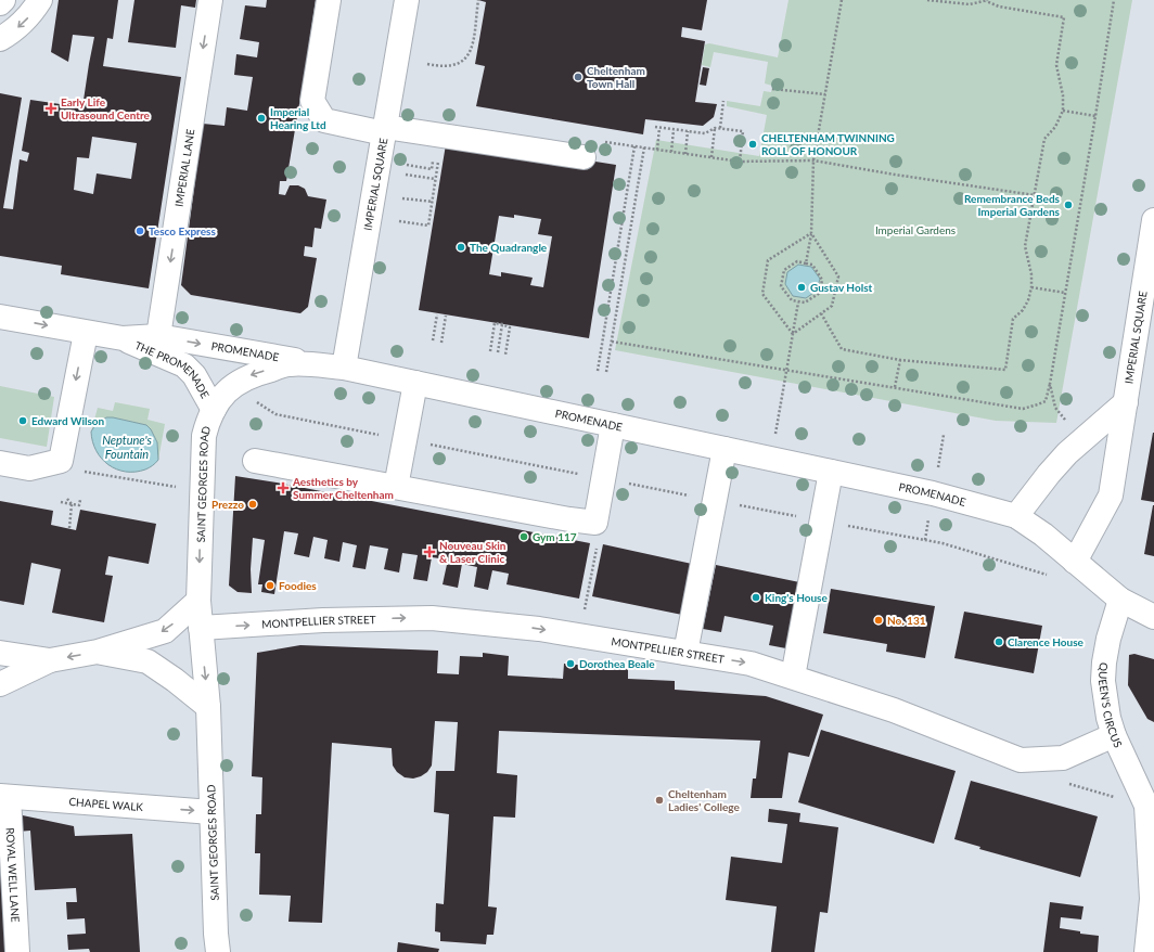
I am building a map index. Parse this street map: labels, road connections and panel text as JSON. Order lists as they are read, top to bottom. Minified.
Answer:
{"streets":{"street":["IMPERIAL LANE","IMPERIAL SQUARE","PROMENADE","THE PROMENADE","SAINT GEORGES ROAD","MONTPELLIER STREET","QUEEN'S CIRCUS","CHAPEL WALK","ROYAL WELL LANE"]},"crossings":[["IMPERIAL LANE","PROMENADE"],["IMPERIAL SQUARE","PROMENADE"],["IMPERIAL SQUARE","SAINT GEORGES ROAD"],["PROMENADE","THE PROMENADE"],["PROMENADE","SAINT GEORGES ROAD"],["THE PROMENADE","SAINT GEORGES ROAD"],["SAINT GEORGES ROAD","MONTPELLIER STREET"],["SAINT GEORGES ROAD","CHAPEL WALK"],["MONTPELLIER STREET","QUEEN'S CIRCUS"],["CHAPEL WALK","ROYAL WELL LANE"]],"one_way":["IMPERIAL LANE","MONTPELLIER STREET"],"water":["Neptune's Fountain"],"parks":["Imperial Gardens"],"places":{"other":["Cheltenham Town Hall","Imperial Hearing Ltd","CHELTENHAM TWINNING ROLL OF HONOUR","Remembrance Beds Imperial Gardens","Tesco Express","The Quadrangle","Gustav Holst","Edward Wilson","Prezzo","Gym 117","Foodies","King's House","No. 131","Clarence House","Dorothea Beale","Cheltenham Ladies' College"],"health":["Early Life Ultrasound Centre","Aesthetics by Summer Cheltenham","Nouveau Skin & Laser Clinic"]}}
